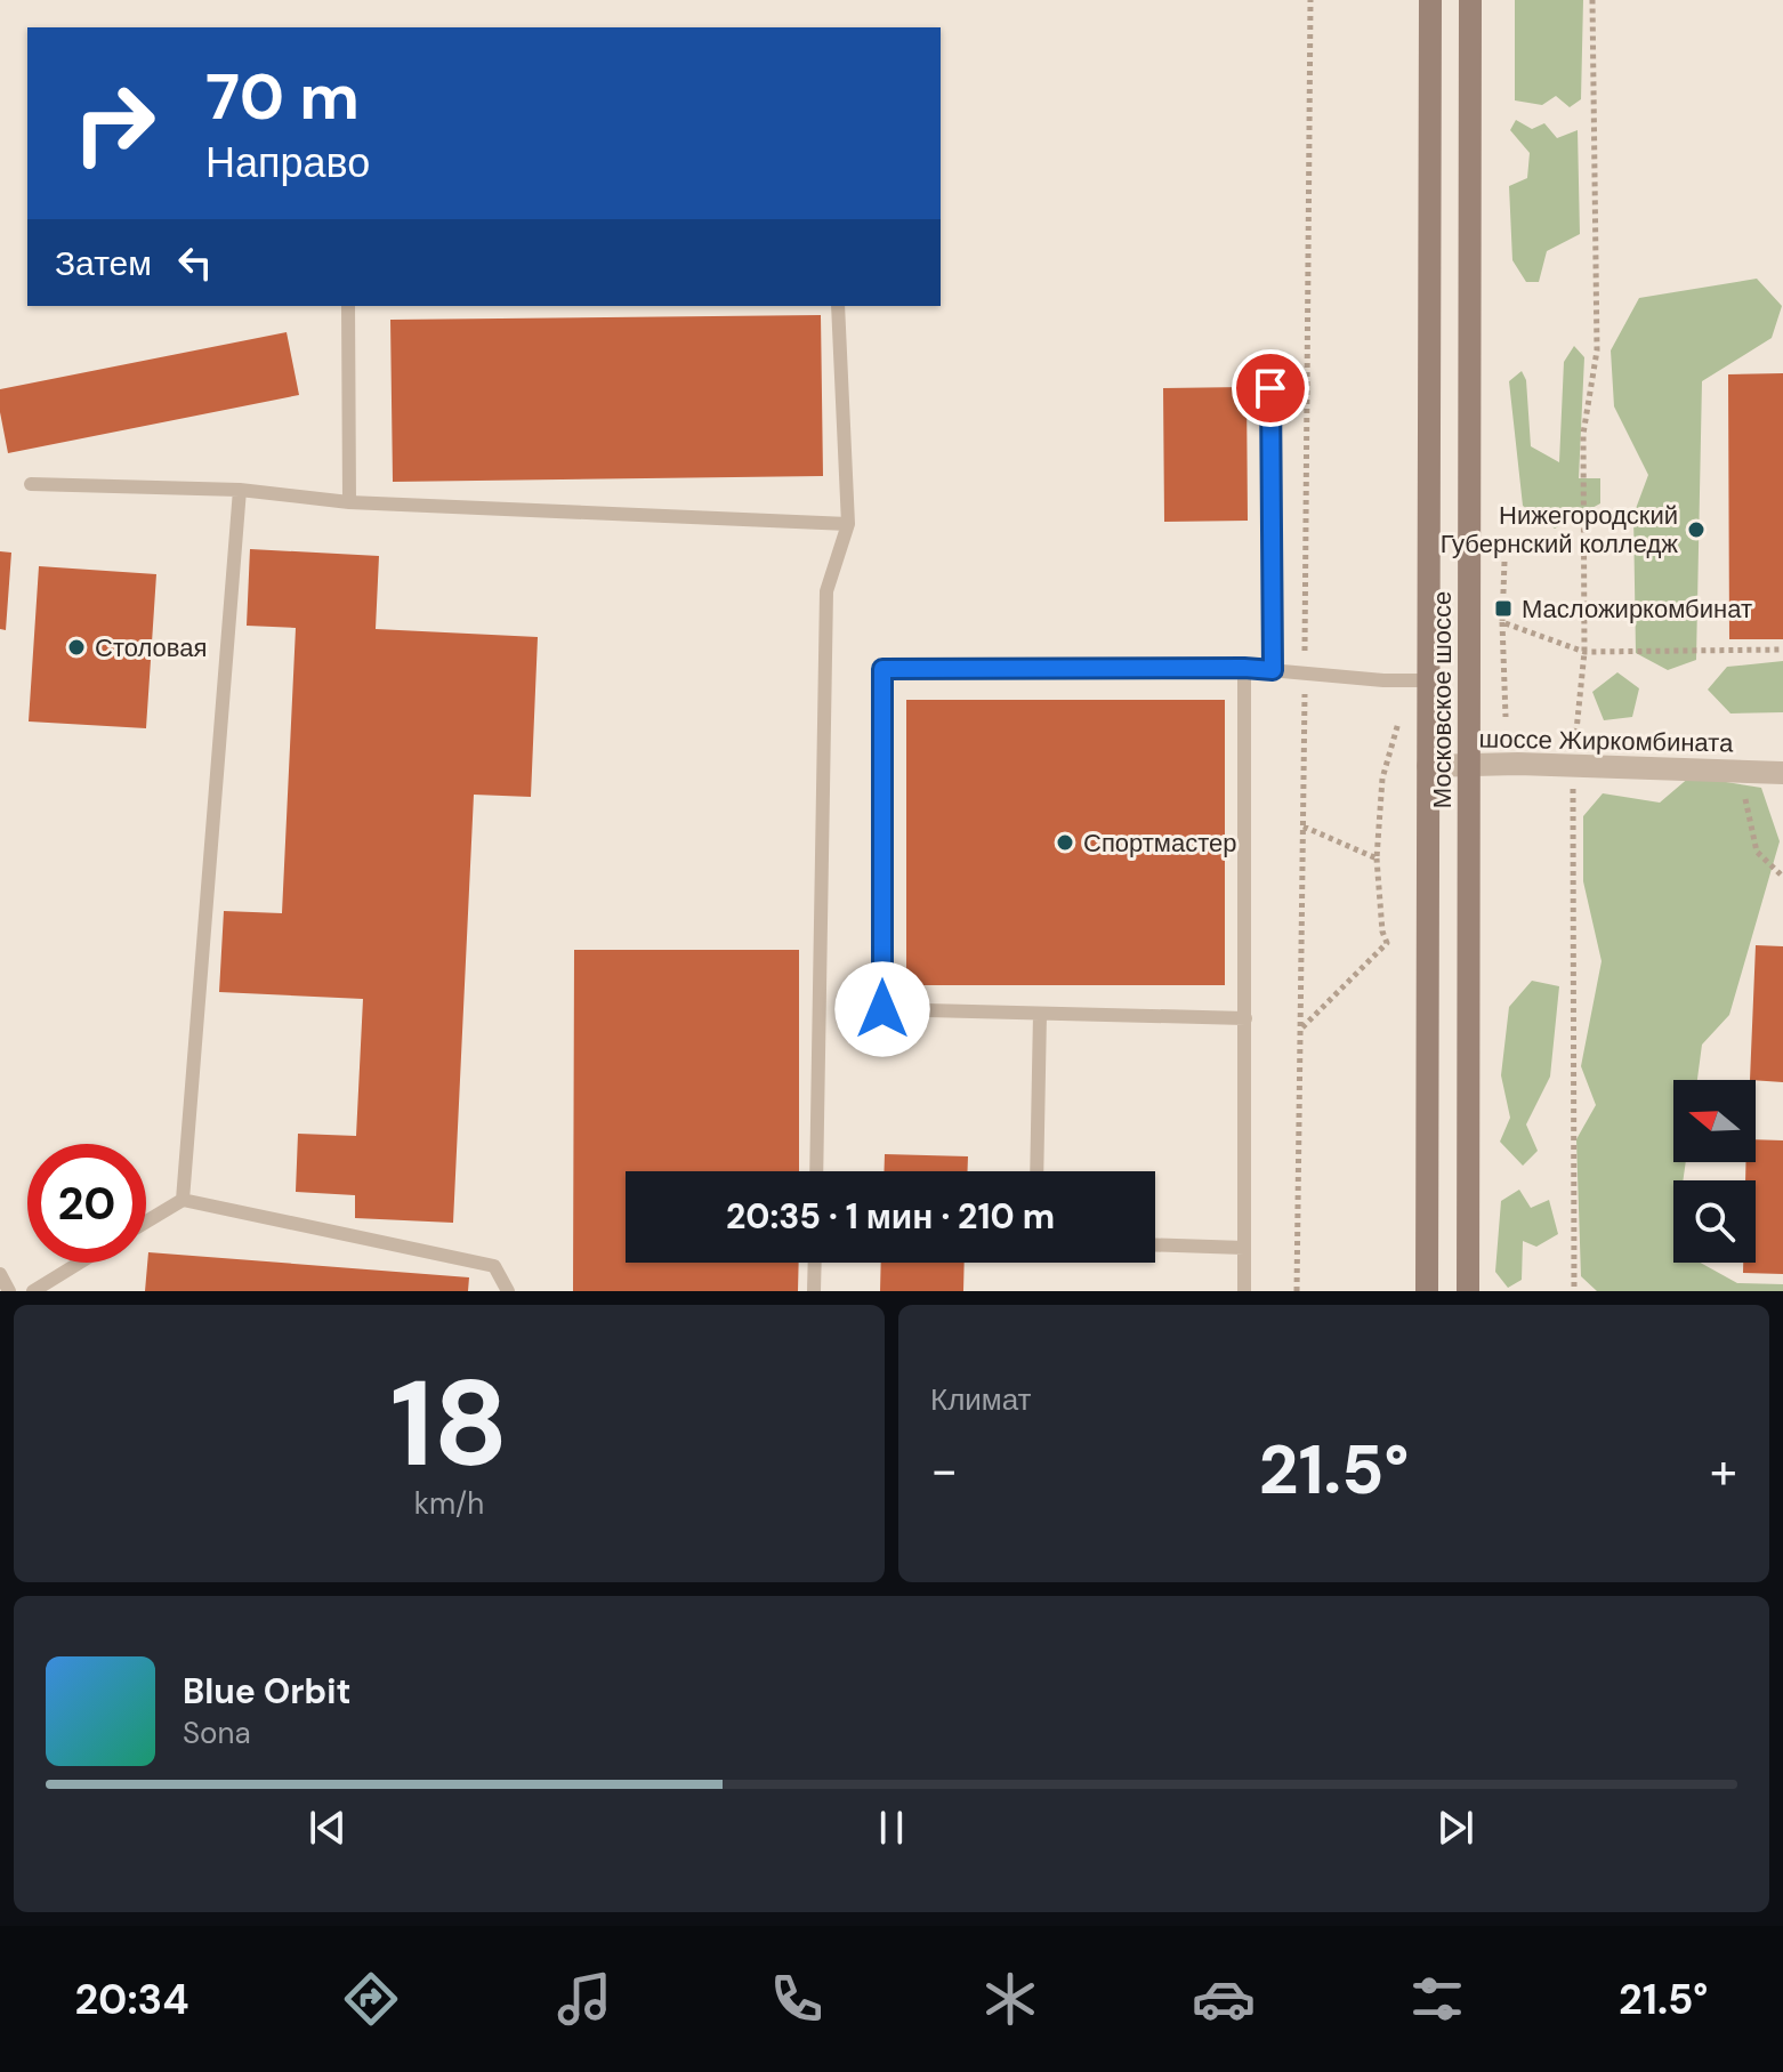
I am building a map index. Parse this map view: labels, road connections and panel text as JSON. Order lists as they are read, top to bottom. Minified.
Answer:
{"streets":{"main road":["Московское шоссе"],"street":["шоссе Жиркомбината"]},"crossings":[["Московское шоссе","шоссе Жиркомбината"]],"places":{"other":["Нижегородский Губернский колледж","Столовая","Спортмастер"],"transit":["Масложиркомбинат"]},"north":"left","page":{"turn":["70 m","Направо"],"then":"Затем","limit":"20","trip":"20:35 · 1 мин · 210 m","tile":[["18","km/h"],"Климат"],"heat":["−","21.5°","+"],"song":["Blue Orbit","Sona"],"tabs":["20:34","21.5°"]}}
